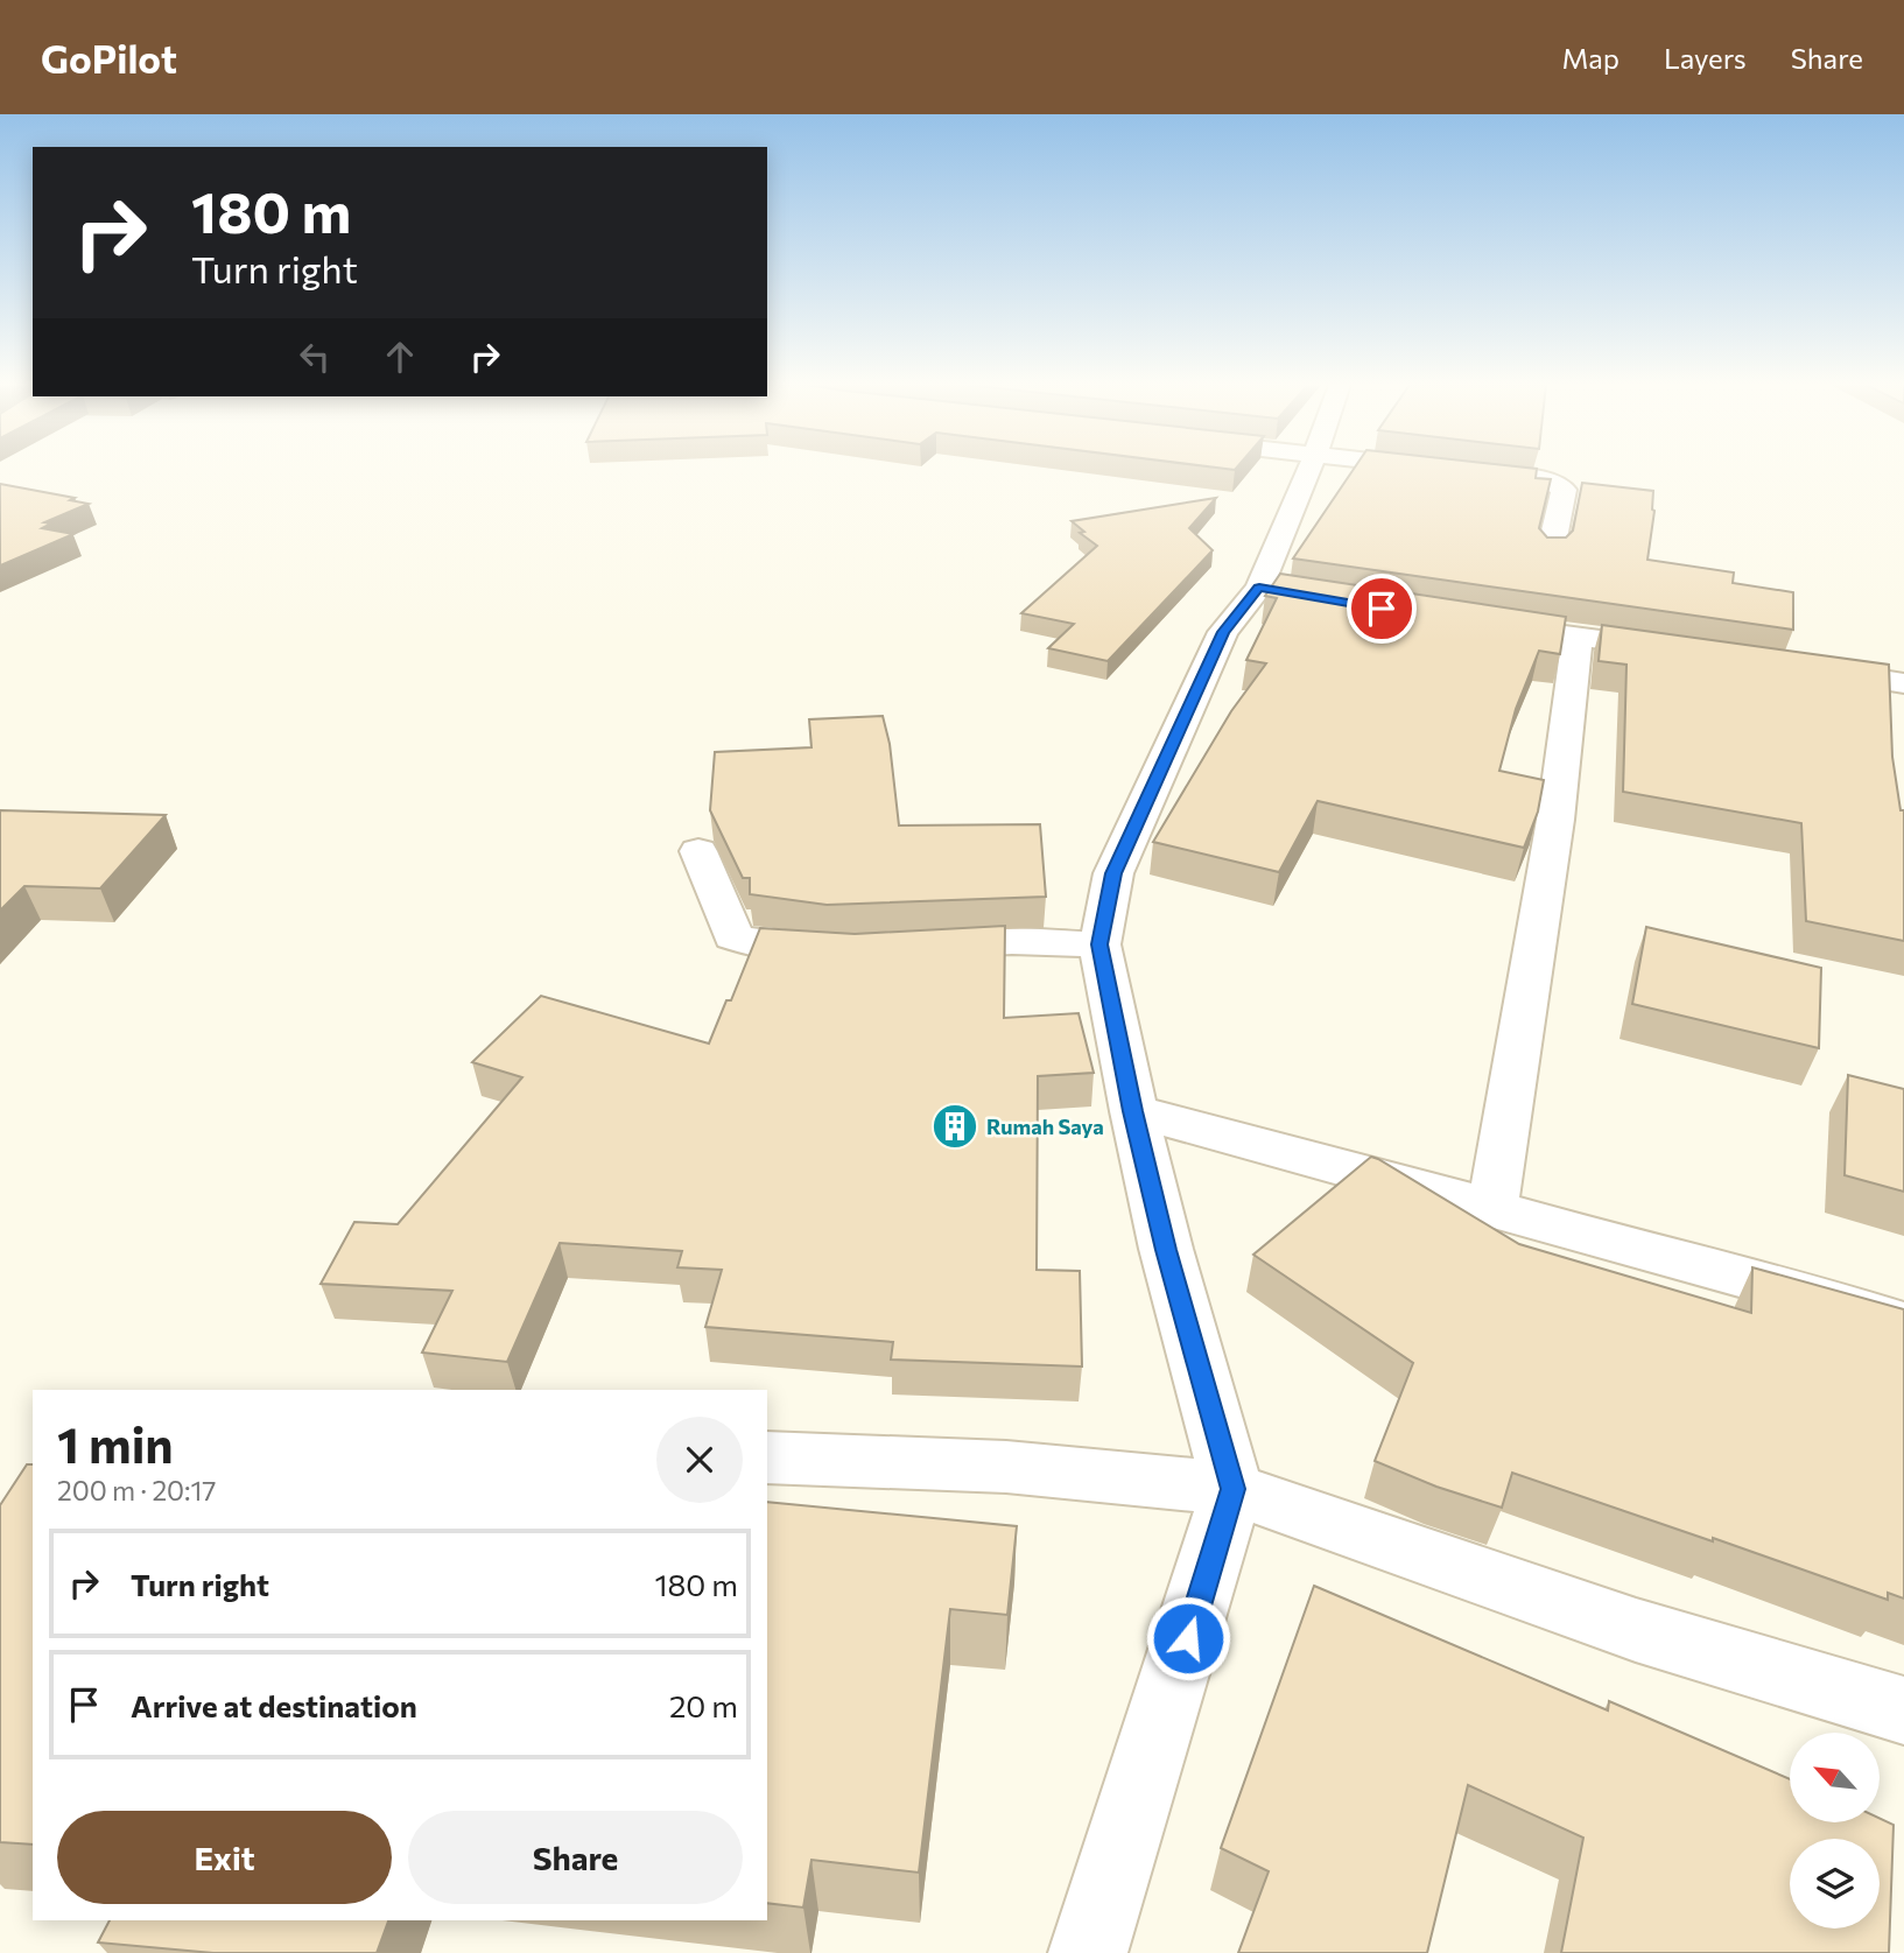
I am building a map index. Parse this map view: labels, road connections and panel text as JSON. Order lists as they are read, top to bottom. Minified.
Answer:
{"places":{"building":["Rumah Saya"]},"north":"top left","page":{"header":"GoPilot","nav":["Map","Layers","Share"],"turn":["180 m","Turn right"],"heading":["1 min","200 m · 20:17"],"list":[{"name":"Turn right","value":"180 m"},{"name":"Arrive at destination","value":"20 m"}],"buttons":["Exit","Share"]}}
